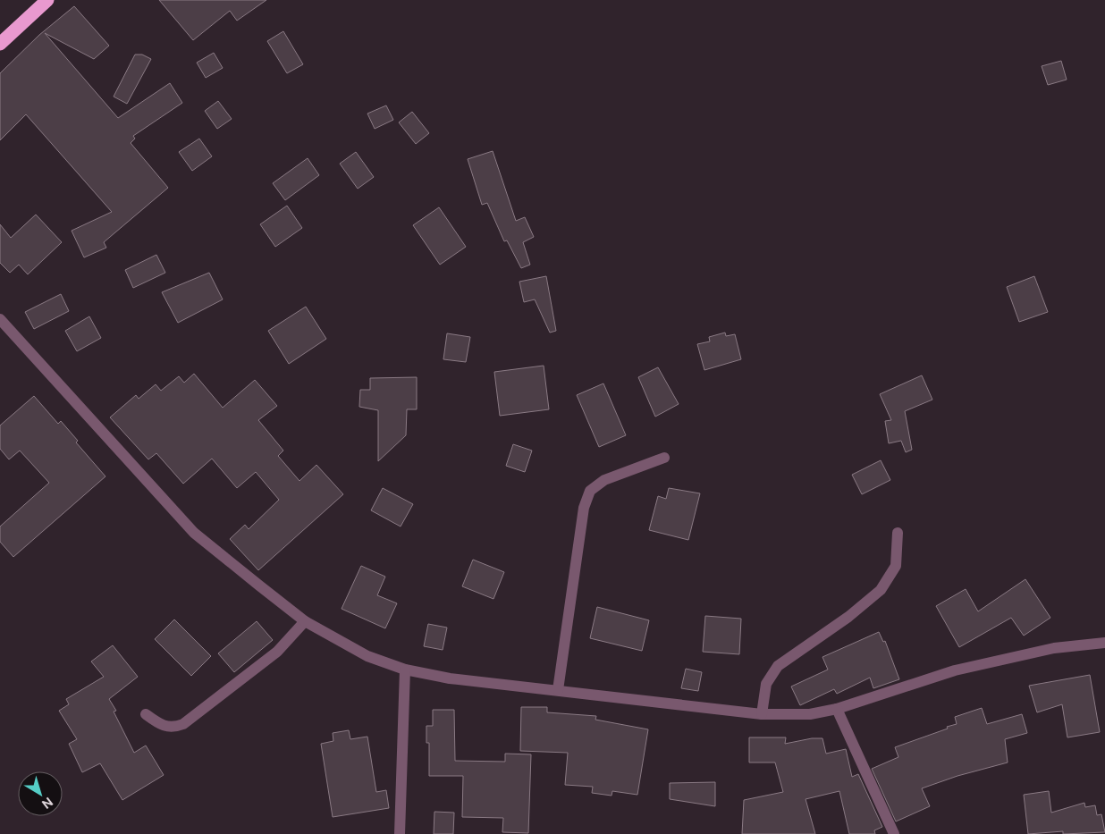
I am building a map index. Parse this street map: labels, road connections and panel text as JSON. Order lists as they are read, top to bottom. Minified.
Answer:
{"north":"bottom right"}
